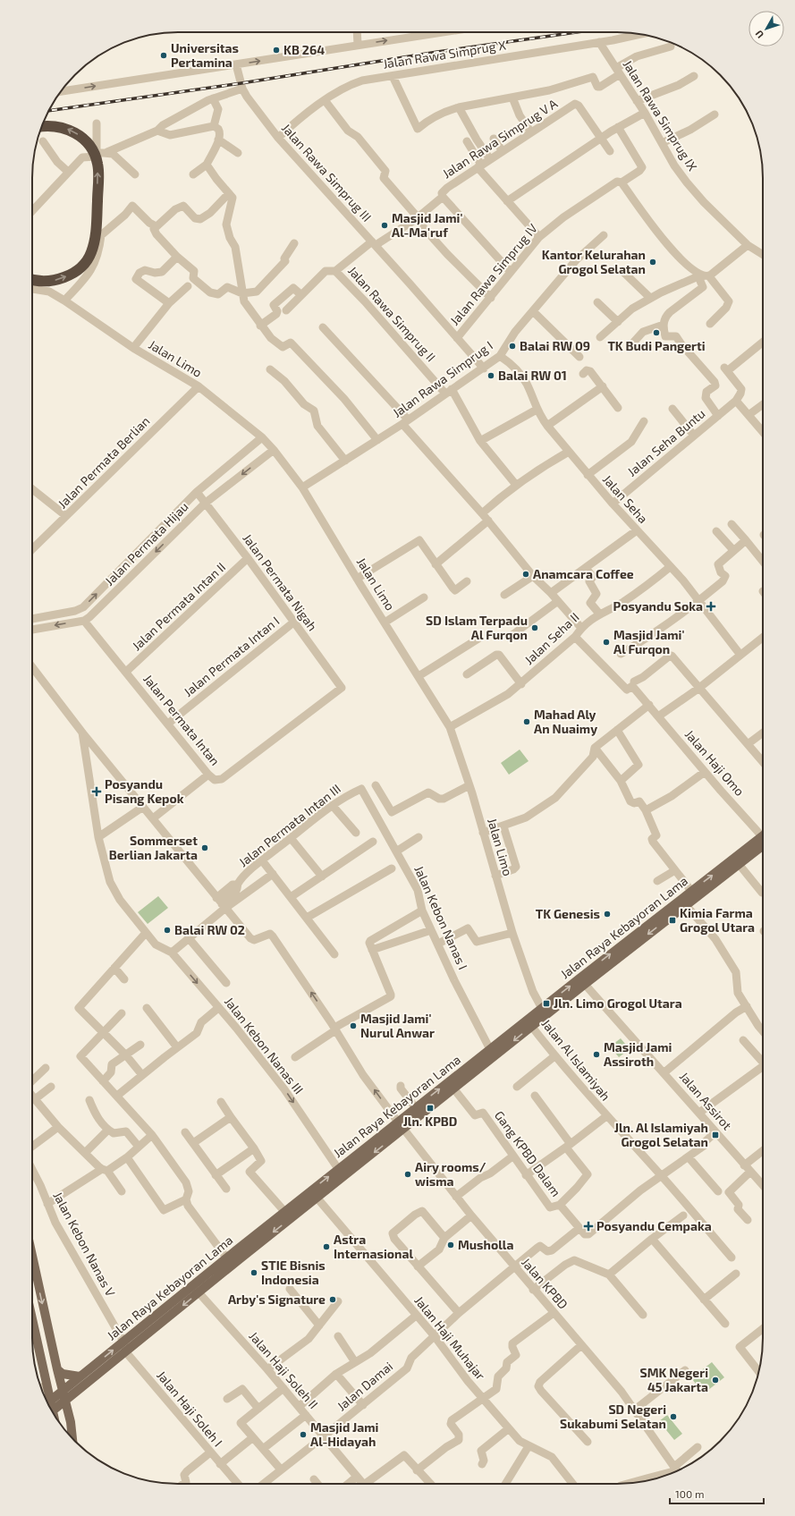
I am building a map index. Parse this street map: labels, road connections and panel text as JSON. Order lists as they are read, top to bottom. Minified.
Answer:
{"streets":{"main road":["Jalan Raya Kebayoran Lama"],"street":["Jalan Rawa Simprug X","Jalan Rawa Simprug IX","Jalan Rawa Simprug V A","Jalan Rawa Simprug III","Jalan Rawa Simprug IV","Jalan Rawa Simprug II","Jalan Limo","Jalan Rawa Simprug I","Jalan Seha Buntu","Jalan Permata Berlian","Jalan Seha","Jalan Permata Hijau","Jalan Permata Nigah","Jalan Permata Intan II","Jalan Seha II","Jalan Permata Intan I","Jalan Permata Intan","Jalan Haji Omo","Jalan Permata Intan III","Jalan Kebon Nanas I","Jalan Kebon Nanas III","Jalan Al Islamiyah","Jalan Assirot","Gang KPBD Dalam","Jalan Kebon Nanas V","Jalan KPBD","Jalan Haji Muhajar","Jalan Haji Soleh II","Jalan Damai","Jalan Haji Soleh I"]},"crossings":[["Jalan Rawa Simprug X","Jalan Rawa Simprug IX"],["Jalan Rawa Simprug X","Jalan Rawa Simprug III"],["Jalan Rawa Simprug V A","Jalan Rawa Simprug II"],["Jalan Rawa Simprug III","Jalan Rawa Simprug IV"],["Jalan Rawa Simprug III","Jalan Rawa Simprug II"],["Jalan Rawa Simprug III","Jalan Rawa Simprug I"],["Jalan Rawa Simprug II","Jalan Rawa Simprug I"],["Jalan Limo","Jalan Rawa Simprug I"],["Jalan Limo","Jalan Permata Berlian"],["Jalan Limo","Jalan Permata Hijau"],["Jalan Limo","Jalan Seha II"],["Jalan Limo","Jalan Raya Kebayoran Lama"],["Jalan Rawa Simprug I","Jalan Seha"],["Jalan Seha Buntu","Jalan Seha"],["Jalan Seha","Jalan Seha II"],["Jalan Permata Hijau","Jalan Permata Nigah"],["Jalan Permata Hijau","Jalan Permata Intan"],["Jalan Permata Nigah","Jalan Permata Intan II"],["Jalan Permata Nigah","Jalan Permata Intan I"],["Jalan Permata Nigah","Jalan Permata Intan"],["Jalan Permata Intan II","Jalan Permata Intan"],["Jalan Seha II","Jalan Haji Omo"],["Jalan Permata Intan I","Jalan Permata Intan"],["Jalan Permata Intan III","Jalan Kebon Nanas I"],["Jalan Permata Intan III","Jalan KPBD"],["Jalan Kebon Nanas I","Jalan Raya Kebayoran Lama"],["Jalan Raya Kebayoran Lama","Jalan Kebon Nanas III"],["Jalan Raya Kebayoran Lama","Jalan Al Islamiyah"],["Jalan Raya Kebayoran Lama","Jalan Assirot"],["Jalan Raya Kebayoran Lama","Gang KPBD Dalam"],["Jalan Raya Kebayoran Lama","Jalan Kebon Nanas V"],["Jalan Raya Kebayoran Lama","Jalan KPBD"],["Jalan Raya Kebayoran Lama","Jalan Haji Muhajar"],["Jalan Raya Kebayoran Lama","Jalan Haji Soleh II"],["Jalan Raya Kebayoran Lama","Jalan Haji Soleh I"],["Jalan Al Islamiyah","Gang KPBD Dalam"],["Jalan Kebon Nanas V","Jalan Haji Soleh I"],["Jalan KPBD","Jalan Damai"],["Jalan Haji Muhajar","Jalan Damai"],["Jalan Haji Soleh II","Jalan Damai"]],"places":{"other":["KB 264","Universitas Pertamina","Masjid Jami' Al-Ma'ruf","Kantor Kelurahan Grogol Selatan","TK Budi Pangerti","Balai RW 09","Balai RW 01","Anamcara Coffee","SD Islam Terpadu Al Furqon","Masjid Jami' Al Furqon","Mahad Aly An Nuaimy","Sommerset Berlian Jakarta","TK Genesis","Balai RW 02","Masjid Jami' Nurul Anwar","Masjid Jami Assiroth","Airy rooms/ wisma","Musholla","Astra Internasional","STIE Bisnis Indonesia","Arby's Signature","SMK Negeri 45 Jakarta","SD Negeri Sukabumi Selatan","Masjid Jami Al-Hidayah"],"health":["Posyandu Soka","Posyandu Pisang Kepok","Posyandu Cempaka"],"transit":["Kimia Farma Grogol Utara","Jln. Limo Grogol Utara","Jln. KPBD","Jln. Al Islamiyah Grogol Selatan"]},"scale_bar":"100 m","north":"bottom left"}
